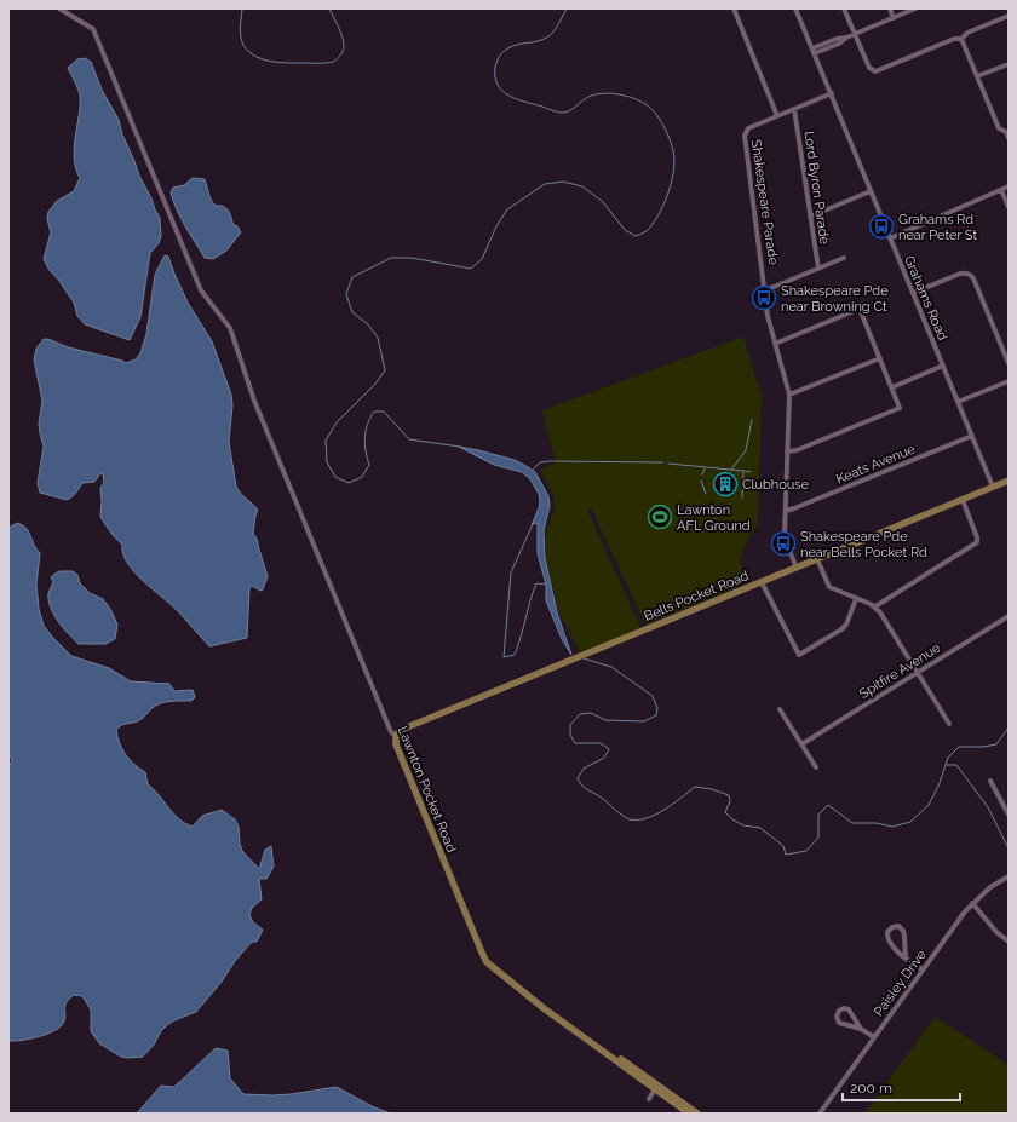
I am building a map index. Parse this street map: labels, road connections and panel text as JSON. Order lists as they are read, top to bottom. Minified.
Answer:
{"streets":{"main road":["Bells Pocket Road","Lawnton Pocket Road"],"street":["Lord Byron Parade","Shakespeare Parade","Grahams Road","Keats Avenue","Spitfire Avenue","Paisley Drive"]},"crossings":[["Lord Byron Parade","Shakespeare Parade"],["Shakespeare Parade","Grahams Road"],["Shakespeare Parade","Keats Avenue"],["Shakespeare Parade","Bells Pocket Road"],["Grahams Road","Keats Avenue"],["Grahams Road","Bells Pocket Road"],["Bells Pocket Road","Lawnton Pocket Road"]],"places":{"bus stop":["Grahams Rd near Peter St","Shakespeare Pde near Browning Ct","Shakespeare Pde near Bells Pocket Rd"],"building":["Clubhouse"],"sports":["Lawnton AFL Ground"]},"scale_bar":"200 m"}
